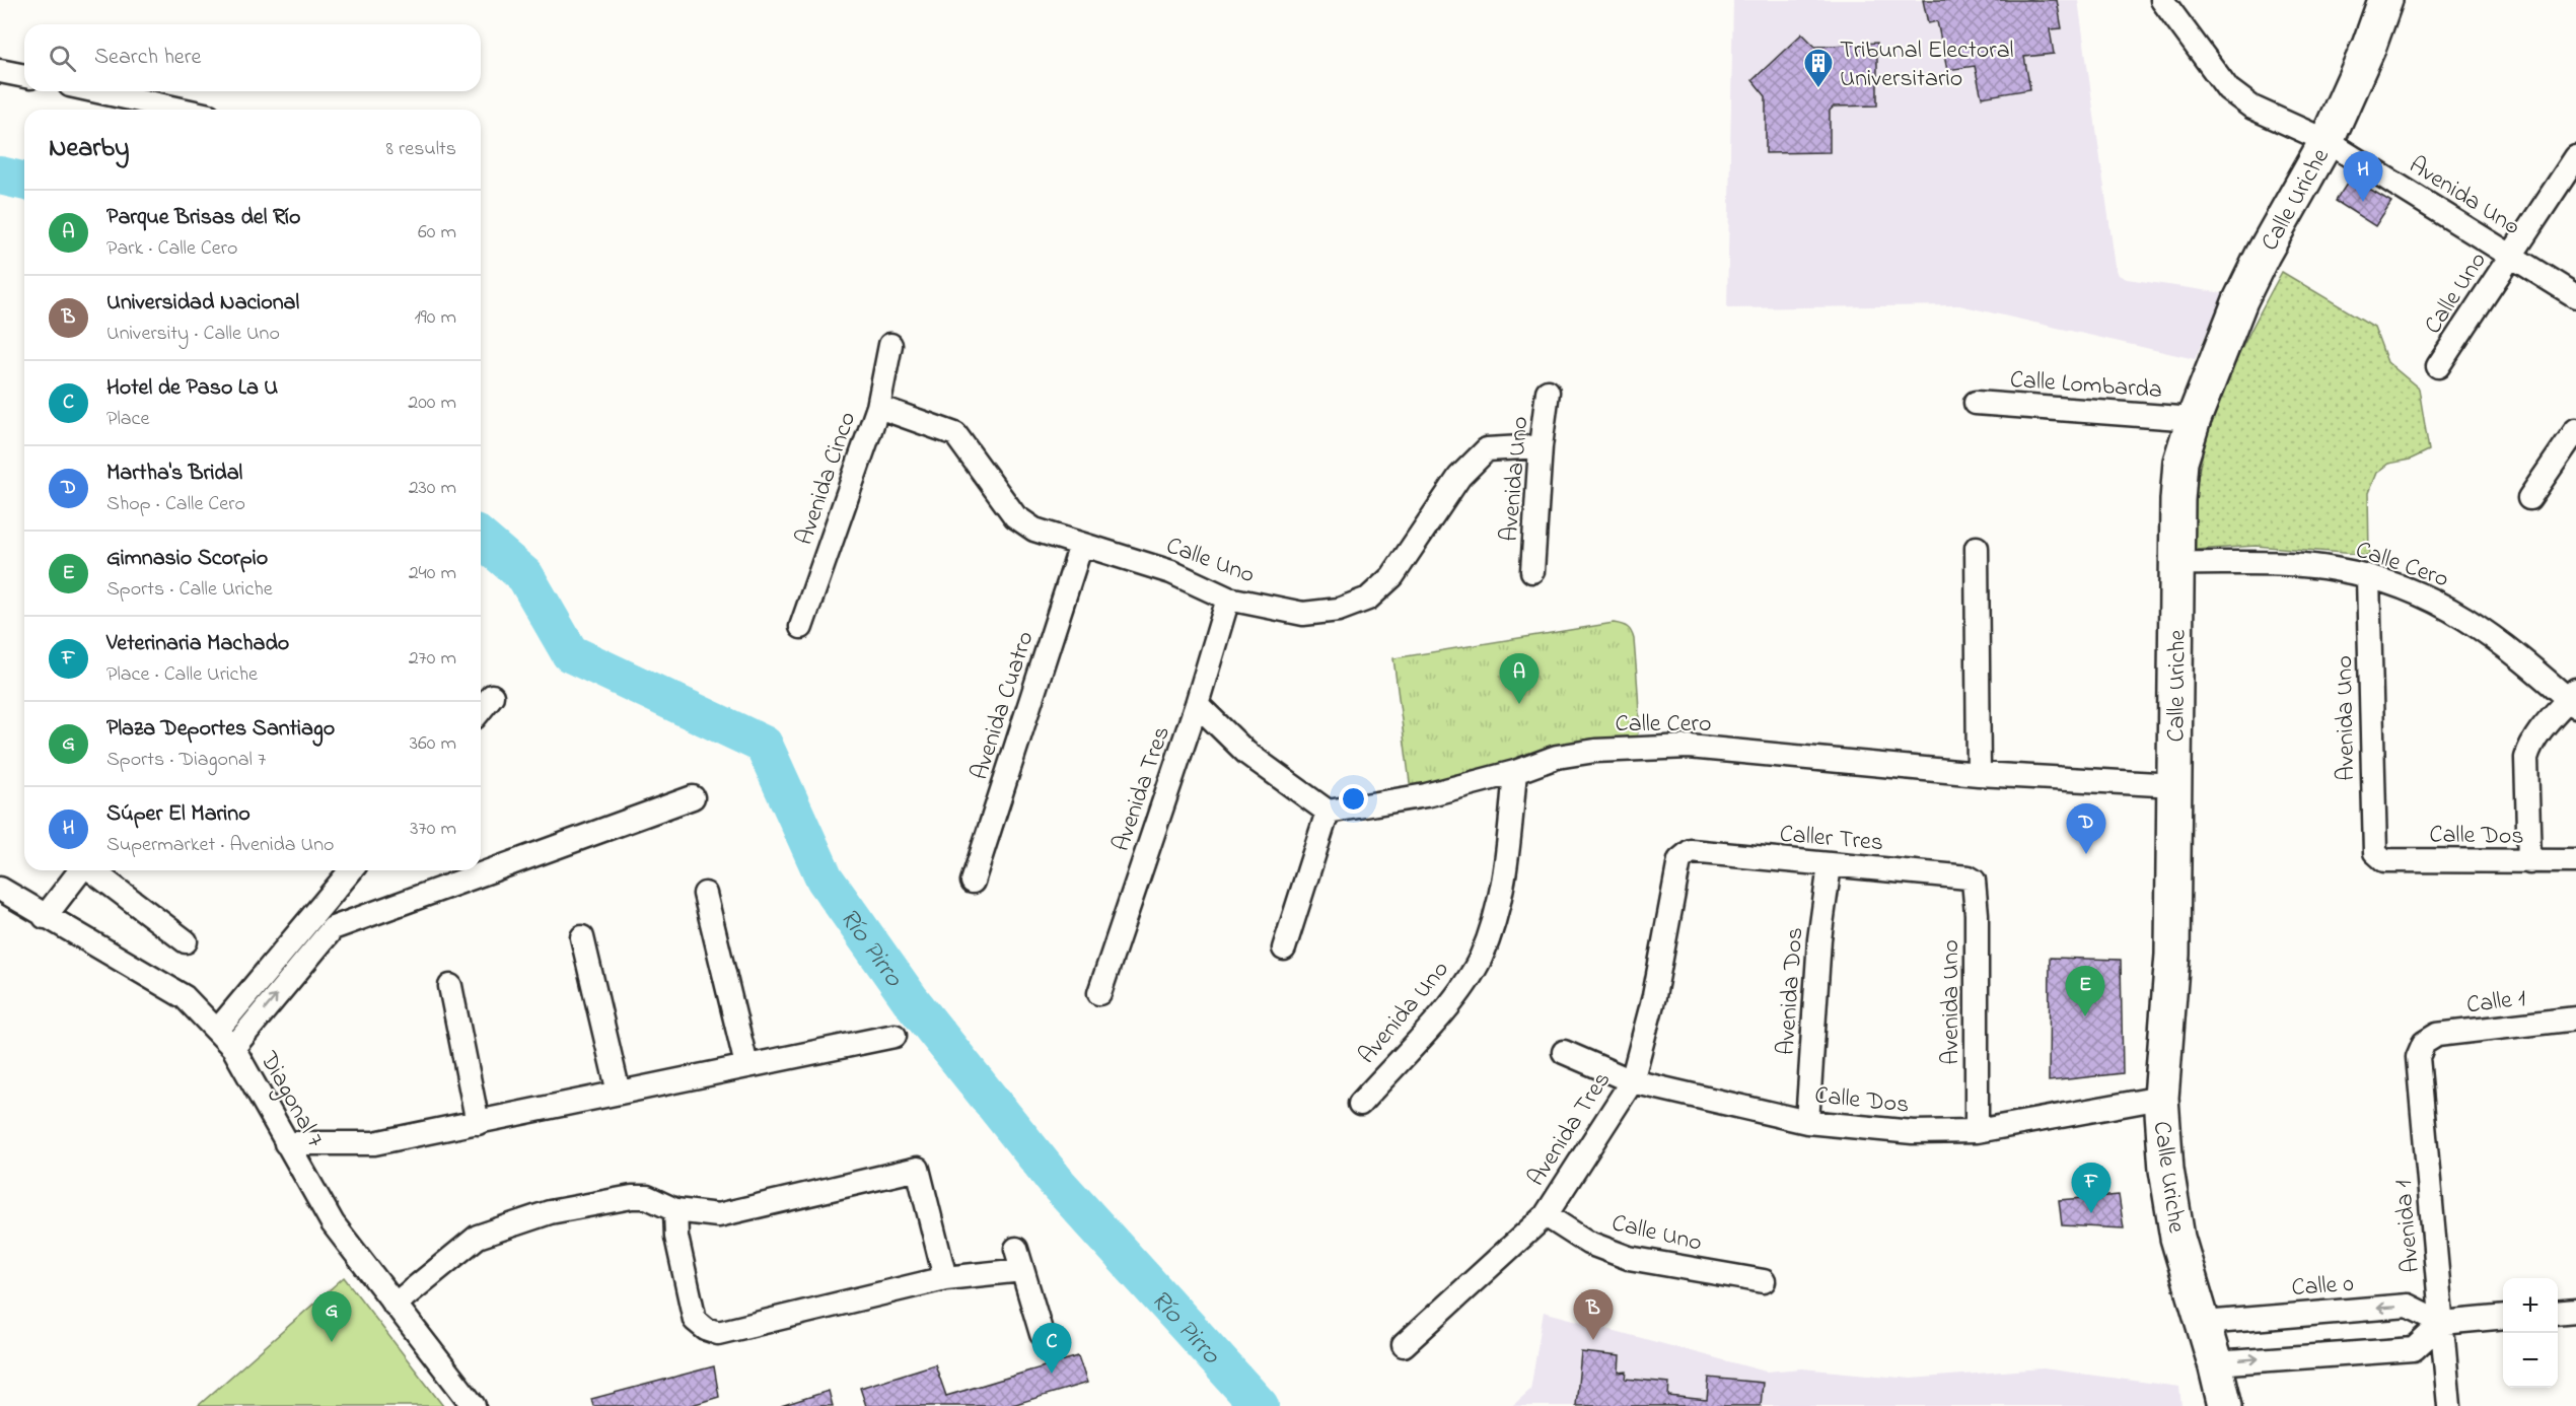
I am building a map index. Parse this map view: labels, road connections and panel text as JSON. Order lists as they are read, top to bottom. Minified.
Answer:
{"streets":{"main road":["Calle Uriche"],"street":["Avenida Uno","Calle Uno","Calle Lombarda","Avenida Cinco","Calle Cero","Avenida Cuatro","Avenida Tres","Calle Dos","Caller Tres","Avenida Dos","Calle 1","Diagonal 7","Avenida 1","Calle 0"]},"crossings":[["Avenida Uno","Calle Uriche"],["Avenida Uno","Calle Uno"],["Avenida Uno","Calle Cero"],["Avenida Uno","Calle Dos"],["Avenida Uno","Caller Tres"],["Calle Uriche","Calle Lombarda"],["Calle Uriche","Calle Cero"],["Calle Uriche","Calle Dos"],["Calle Uriche","Calle 0"],["Calle Uno","Avenida Cinco"],["Calle Uno","Avenida Cuatro"],["Calle Uno","Avenida Tres"],["Avenida Tres","Calle Dos"],["Avenida Tres","Caller Tres"],["Calle Dos","Avenida Dos"],["Caller Tres","Avenida Dos"],["Calle 1","Avenida 1"],["Avenida 1","Calle 0"]],"water":["Río Pirro"],"places":{"building":["Tribunal Electoral Universitario"]},"page":{"search":"Search here","heading":["Nearby","8 results"],"pins":["H","A","D","E","F","B","G","C"],"list":[{"mark":"A","name":"Parque Brisas del Río","note":"Park · Calle Cero","value":"60 m"},{"mark":"B","name":"Universidad Nacional","note":"University · Calle Uno","value":"190 m"},{"mark":"C","name":"Hotel de Paso La U","note":"Place","value":"200 m"},{"mark":"D","name":"Martha's Bridal","note":"Shop · Calle Cero","value":"230 m"},{"mark":"E","name":"Gimnasio Scorpio","note":"Sports · Calle Uriche","value":"240 m"},{"mark":"F","name":"Veterinaria Machado","note":"Place · Calle Uriche","value":"270 m"},{"mark":"G","name":"Plaza Deportes Santiago","note":"Sports · Diagonal 7","value":"360 m"},{"mark":"H","name":"Súper El Marino","note":"Supermarket · Avenida Uno","value":"370 m"}],"map_buttons":["+","−"]}}
